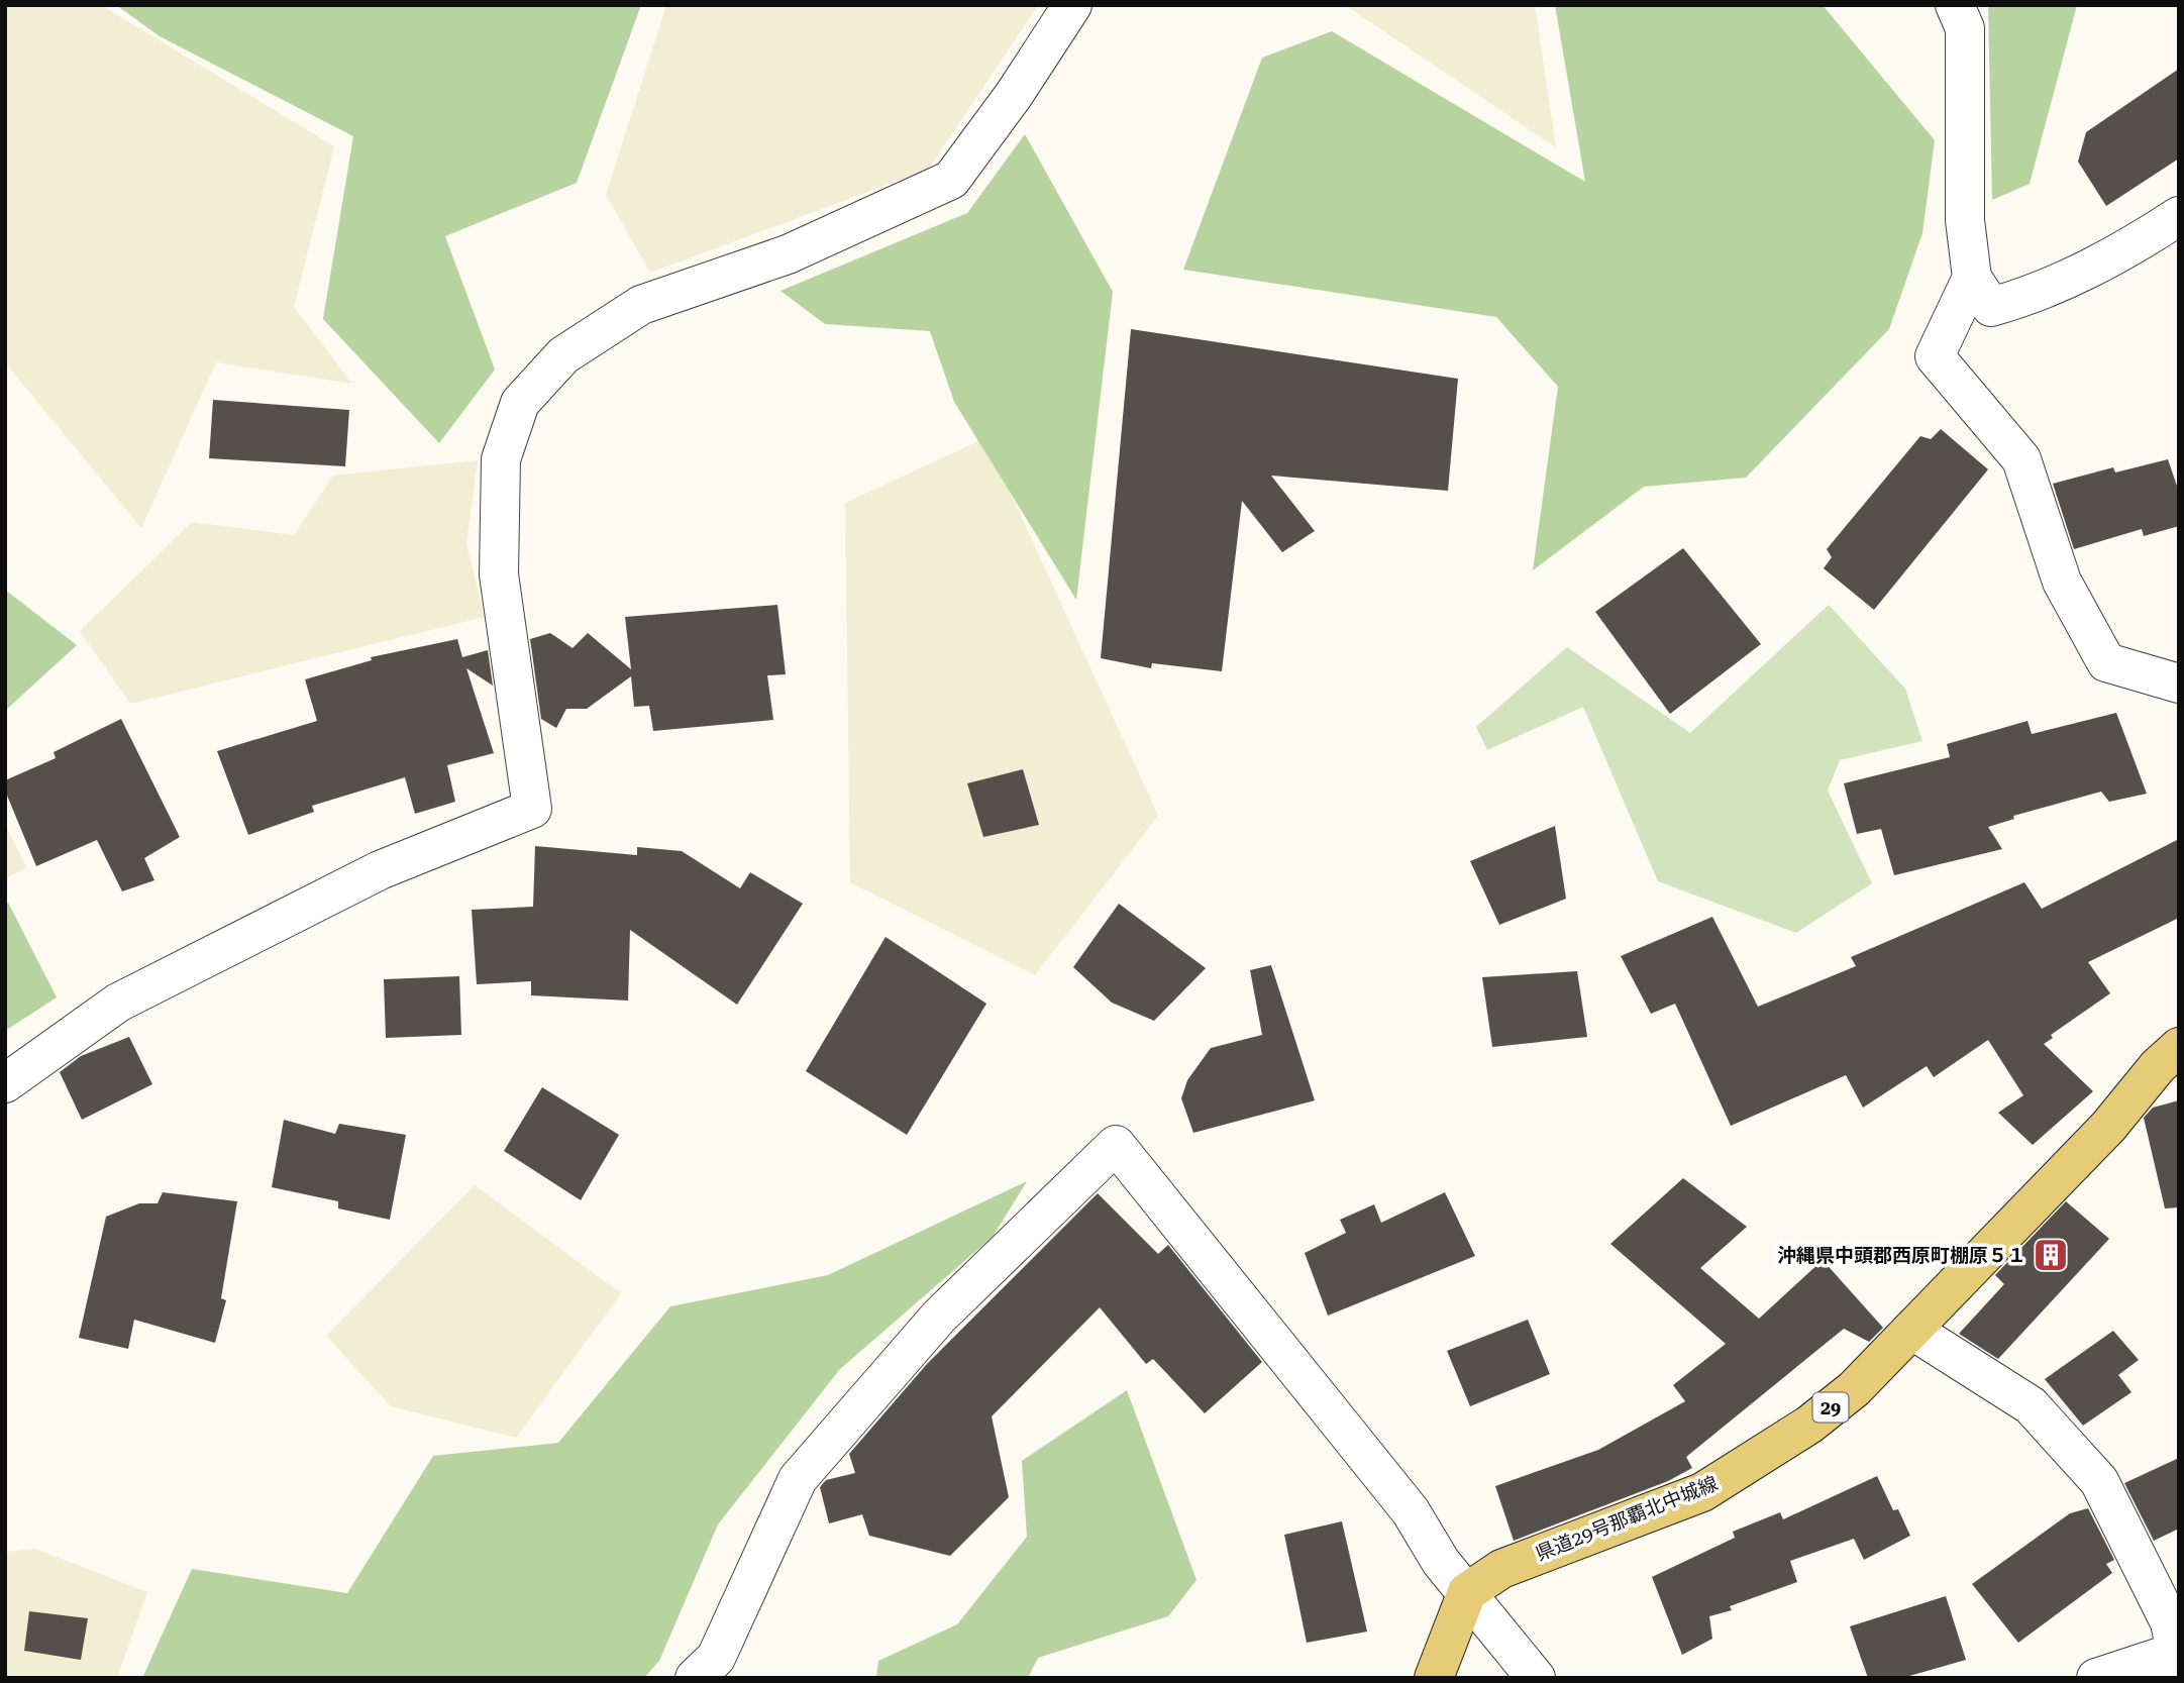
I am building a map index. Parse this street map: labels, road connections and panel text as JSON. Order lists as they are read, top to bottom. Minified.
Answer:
{"streets":{"main road":["29","県道29号那覇北中城線"]},"places":{"building":["沖縄県中頭郡西原町棚原５１"]}}
